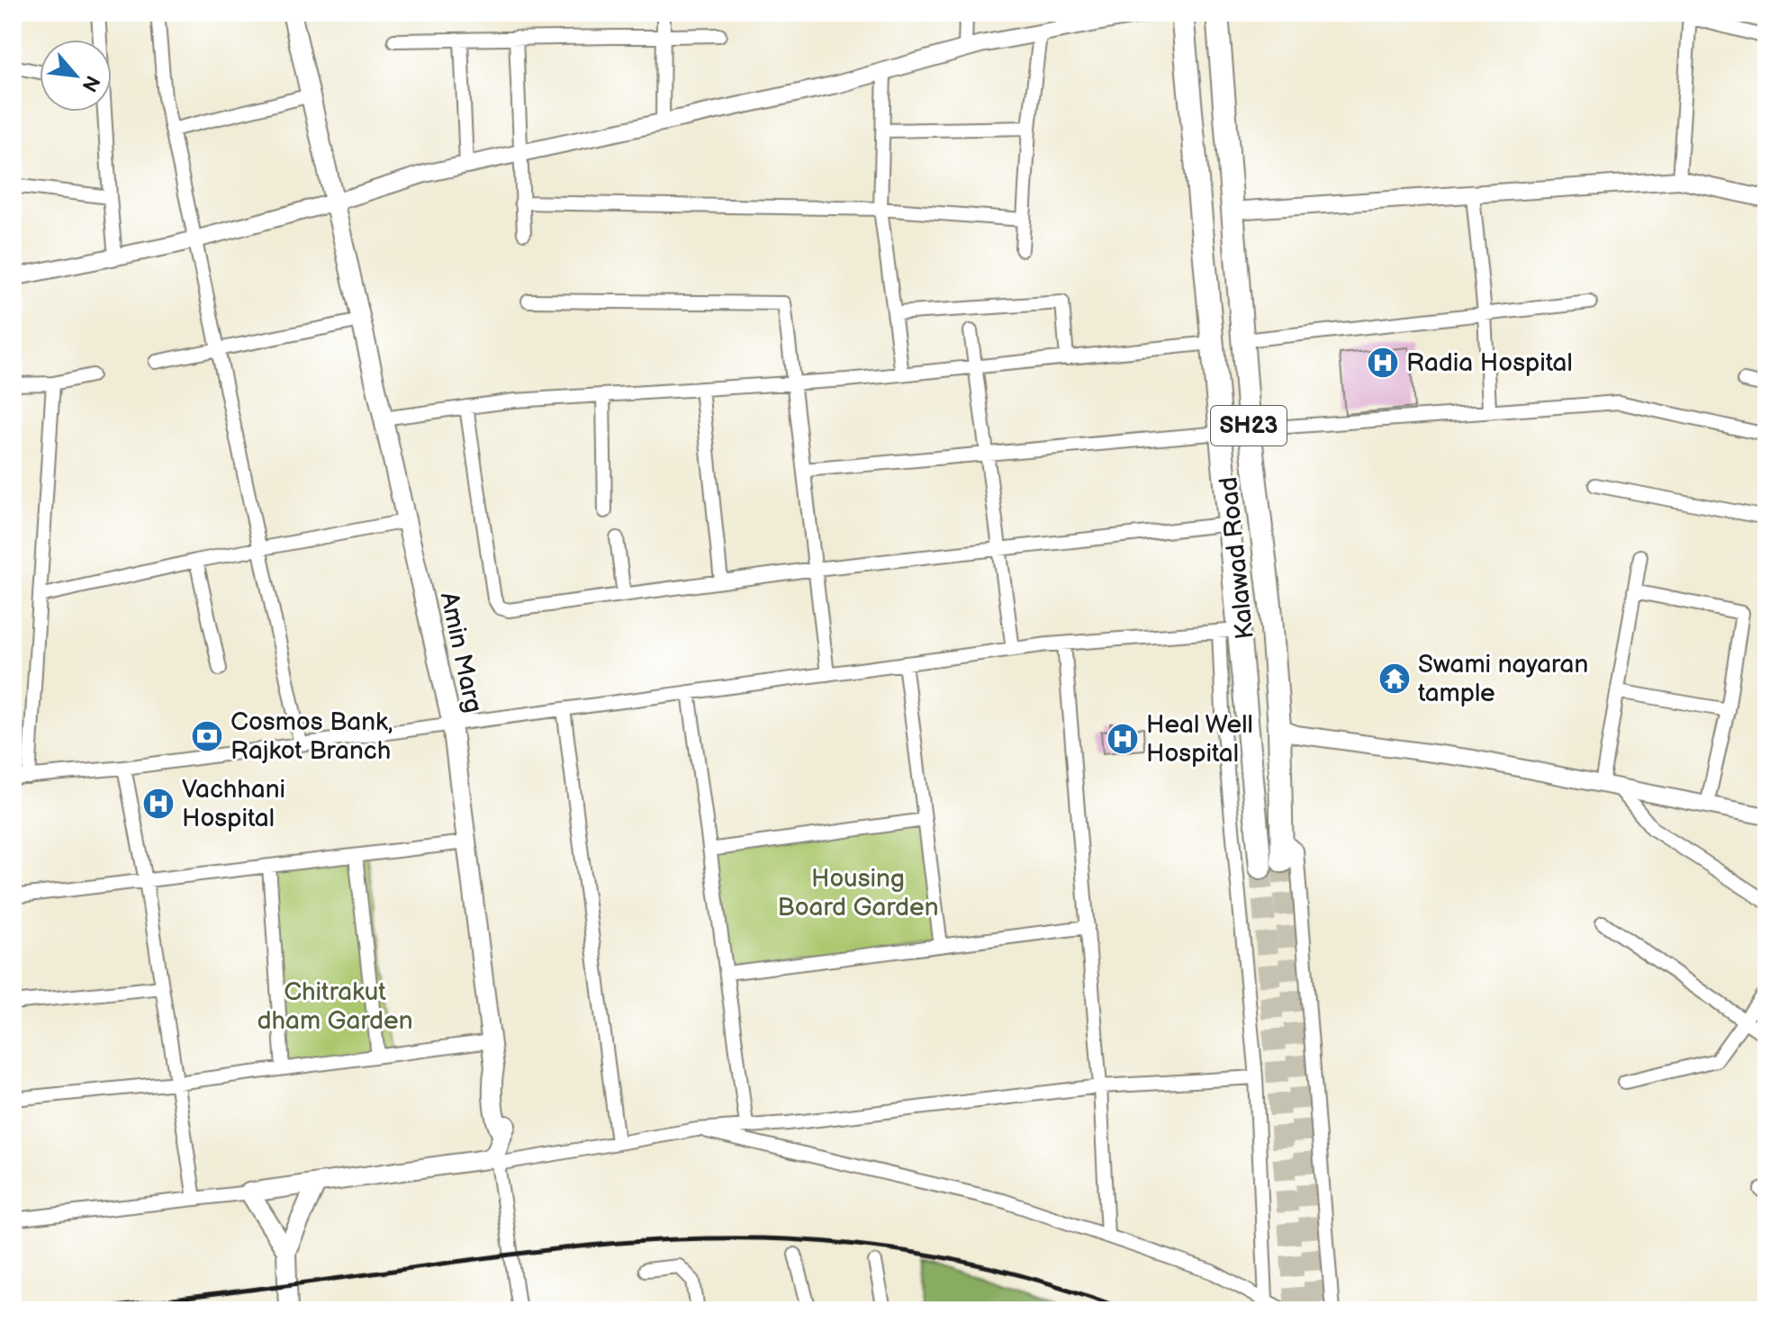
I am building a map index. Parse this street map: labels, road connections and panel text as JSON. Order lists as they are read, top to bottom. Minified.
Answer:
{"streets":{"main road":["SH23","Kalawad Road","Amin Marg"]},"crossings":[["SH23","Kalawad Road"]],"parks":["Housing Board Garden","Chitrakut dham Garden"],"places":{"hospital":["Radia Hospital","Heal Well Hospital","Vachhani Hospital"],"temple":["Swami nayaran tample"],"bank":["Cosmos Bank, Rajkot Branch"]},"north":"bottom right"}
